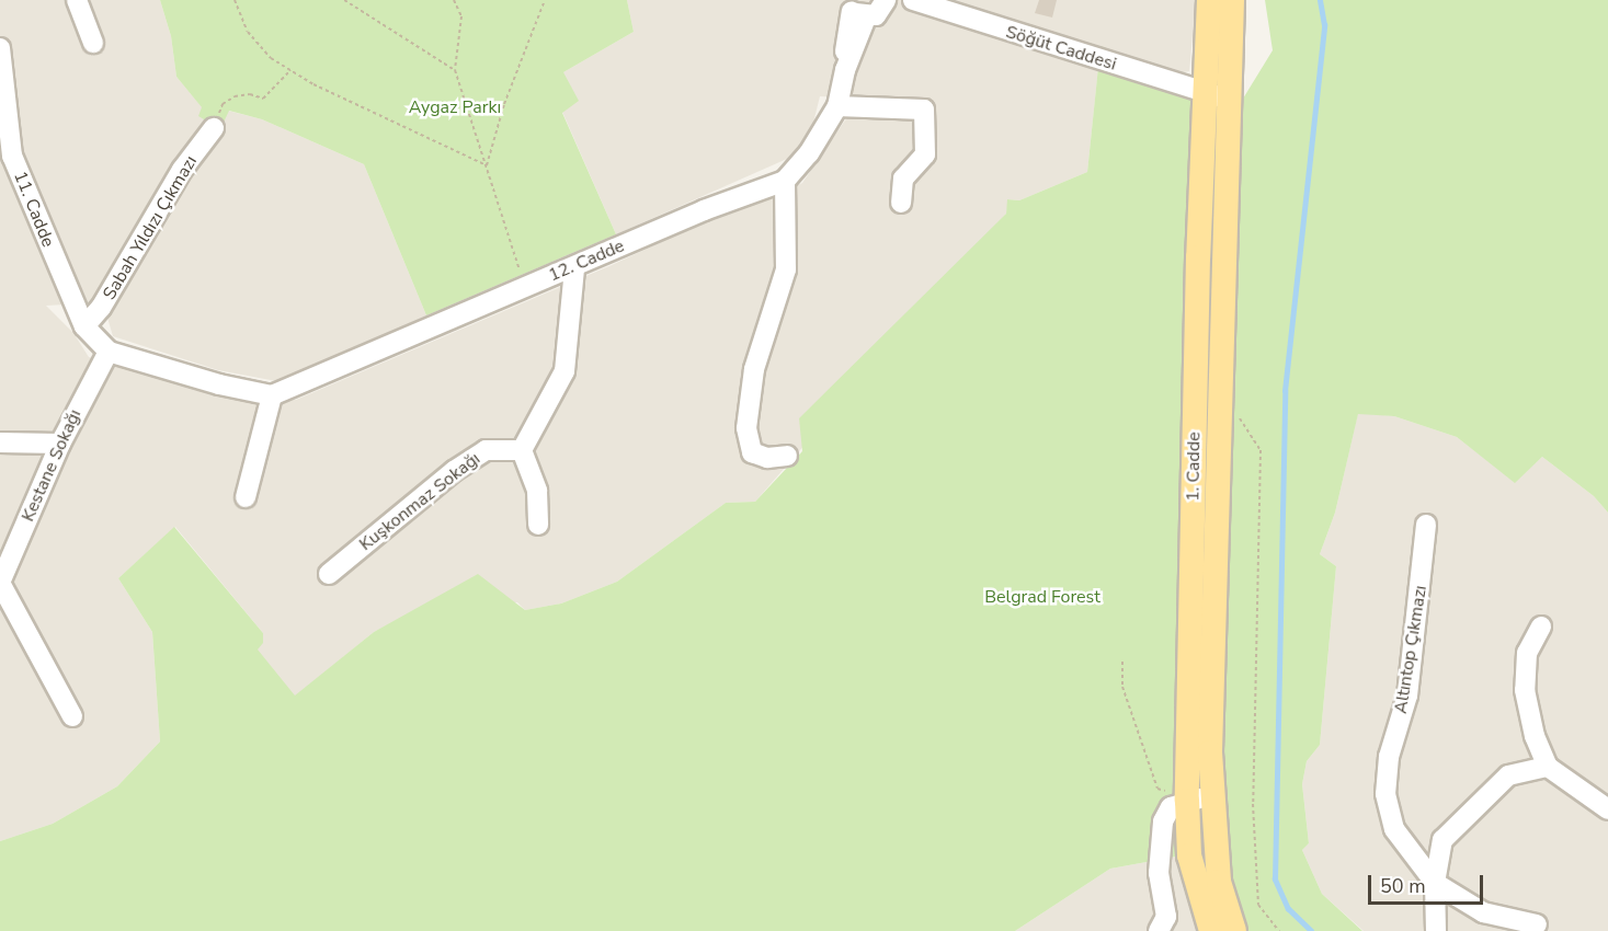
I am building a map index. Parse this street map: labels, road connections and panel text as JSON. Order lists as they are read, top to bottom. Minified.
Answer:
{"streets":{"main road":["1. Cadde"],"street":["Söğüt Caddesi","11. Cadde","Sabah Yıldızı Çıkmazı","12. Cadde","Kestane Sokağı","Kuşkonmaz Sokağı","Altıntop Çıkmazı"]},"crossings":[["Söğüt Caddesi","1. Cadde"],["11. Cadde","Sabah Yıldızı Çıkmazı"]],"parks":["Aygaz Parkı","Belgrad Forest"],"scale_bar":"50 m"}
